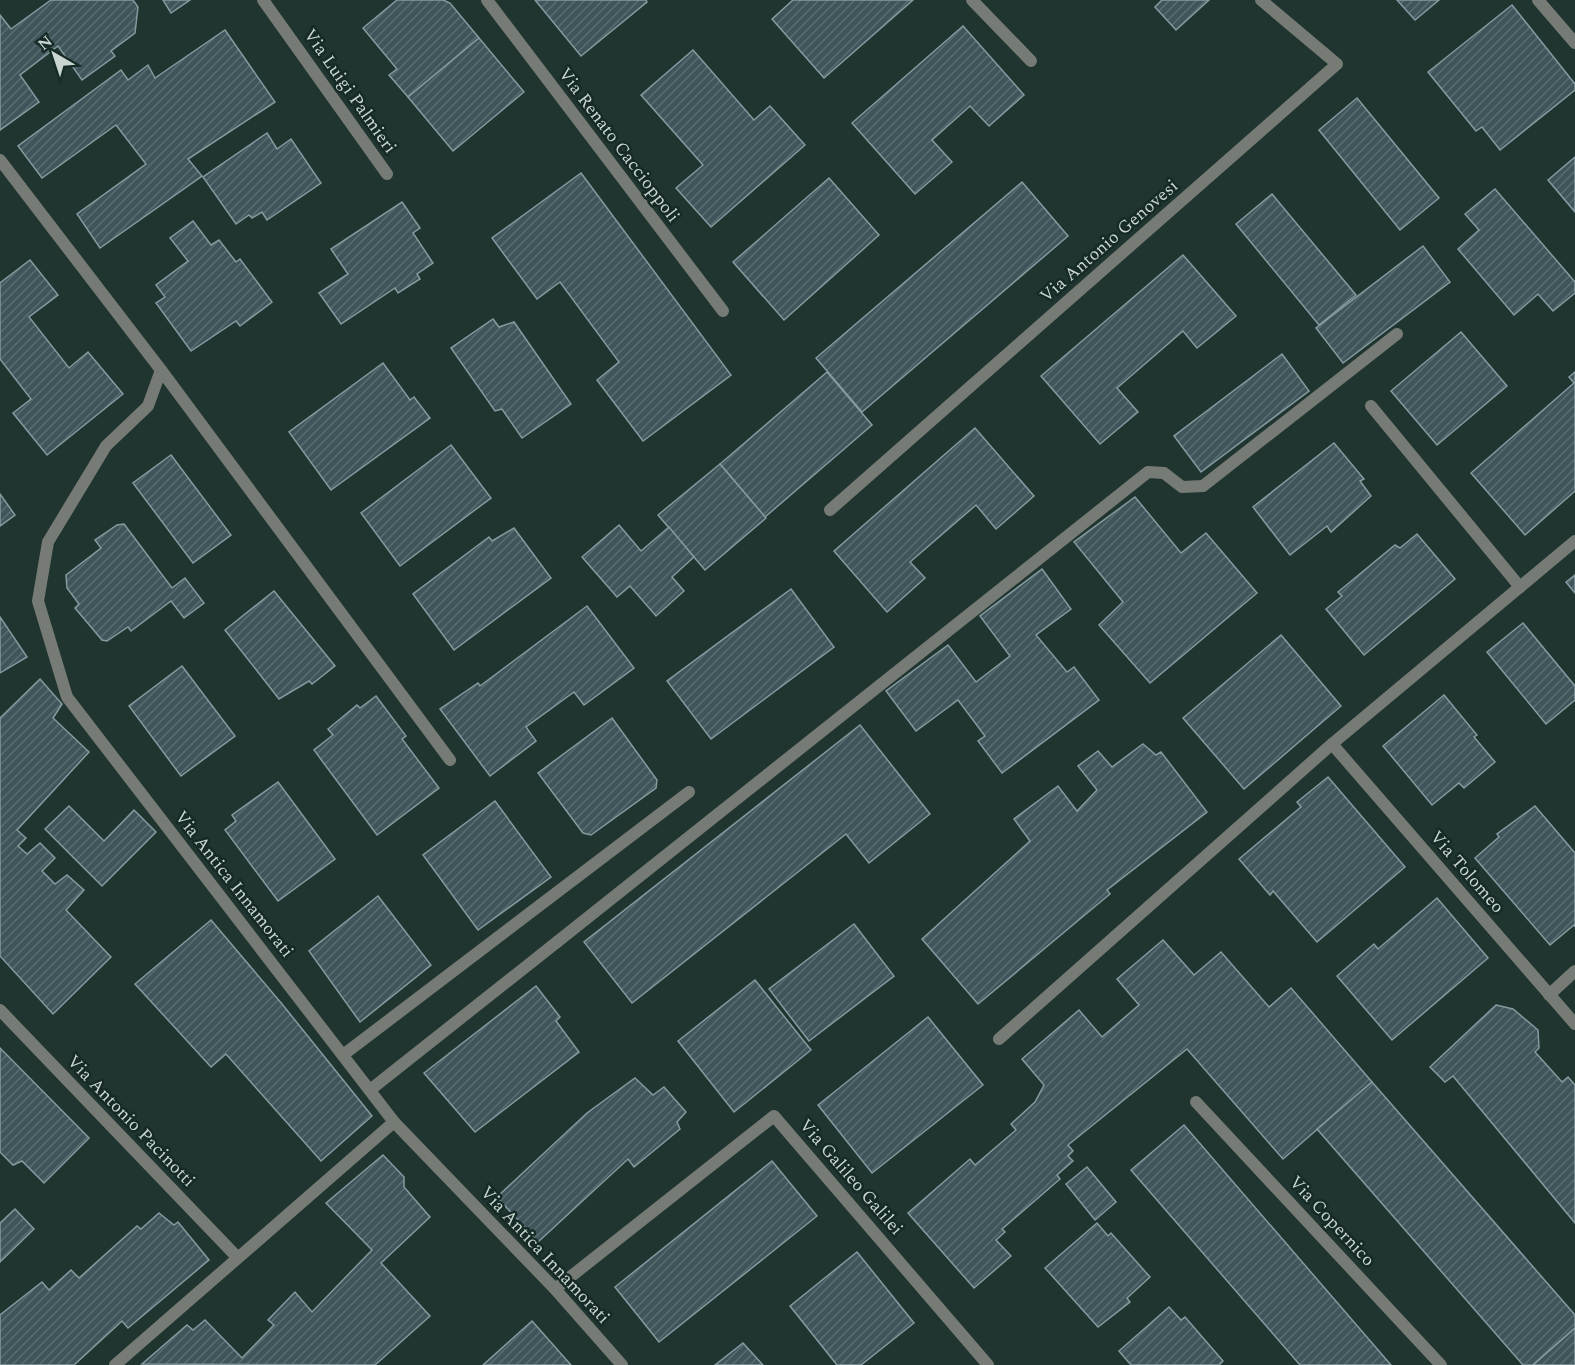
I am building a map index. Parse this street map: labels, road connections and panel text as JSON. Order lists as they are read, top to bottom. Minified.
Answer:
{"streets":{"street":["Via Luigi Palmieri","Via Renato Caccioppoli","Via Antonio Genovesi","Via Tolomeo","Via Antica Innamorati","Via Antonio Pacinotti","Via Galileo Galilei","Via Copernico"]},"crossings":[["Via Antica Innamorati","Via Galileo Galilei"]],"north":"top left"}
